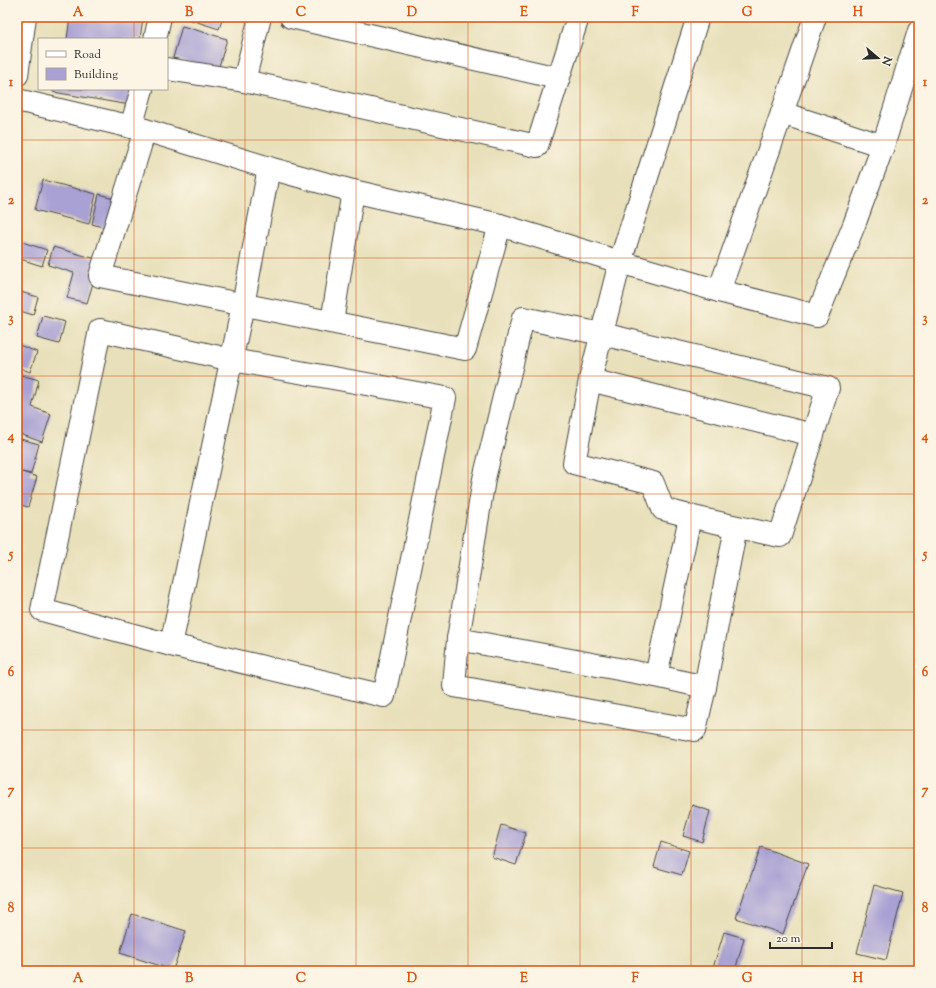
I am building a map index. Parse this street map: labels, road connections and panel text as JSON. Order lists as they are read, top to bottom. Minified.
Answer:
{"legend":["Road","Building"],"scale_bar":"20 m","north":"right","grid":{"columns":["A","B","C","D","E","F","G","H"],"rows":["1","2","3","4","5","6","7","8"]}}
